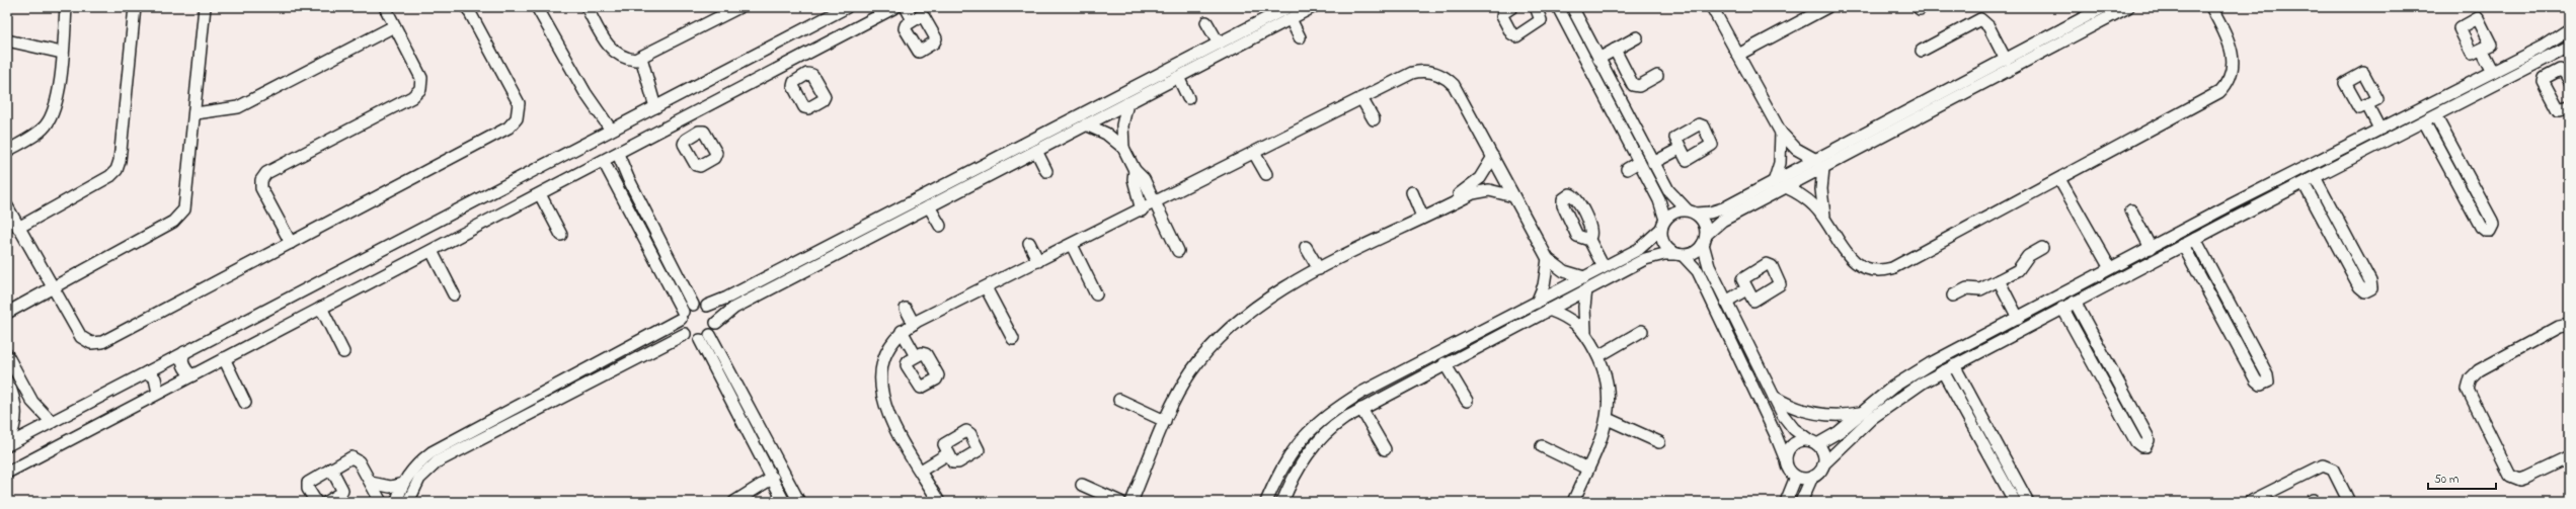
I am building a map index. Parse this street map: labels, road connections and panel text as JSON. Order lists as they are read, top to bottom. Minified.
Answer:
{"scale_bar":"50 m"}
